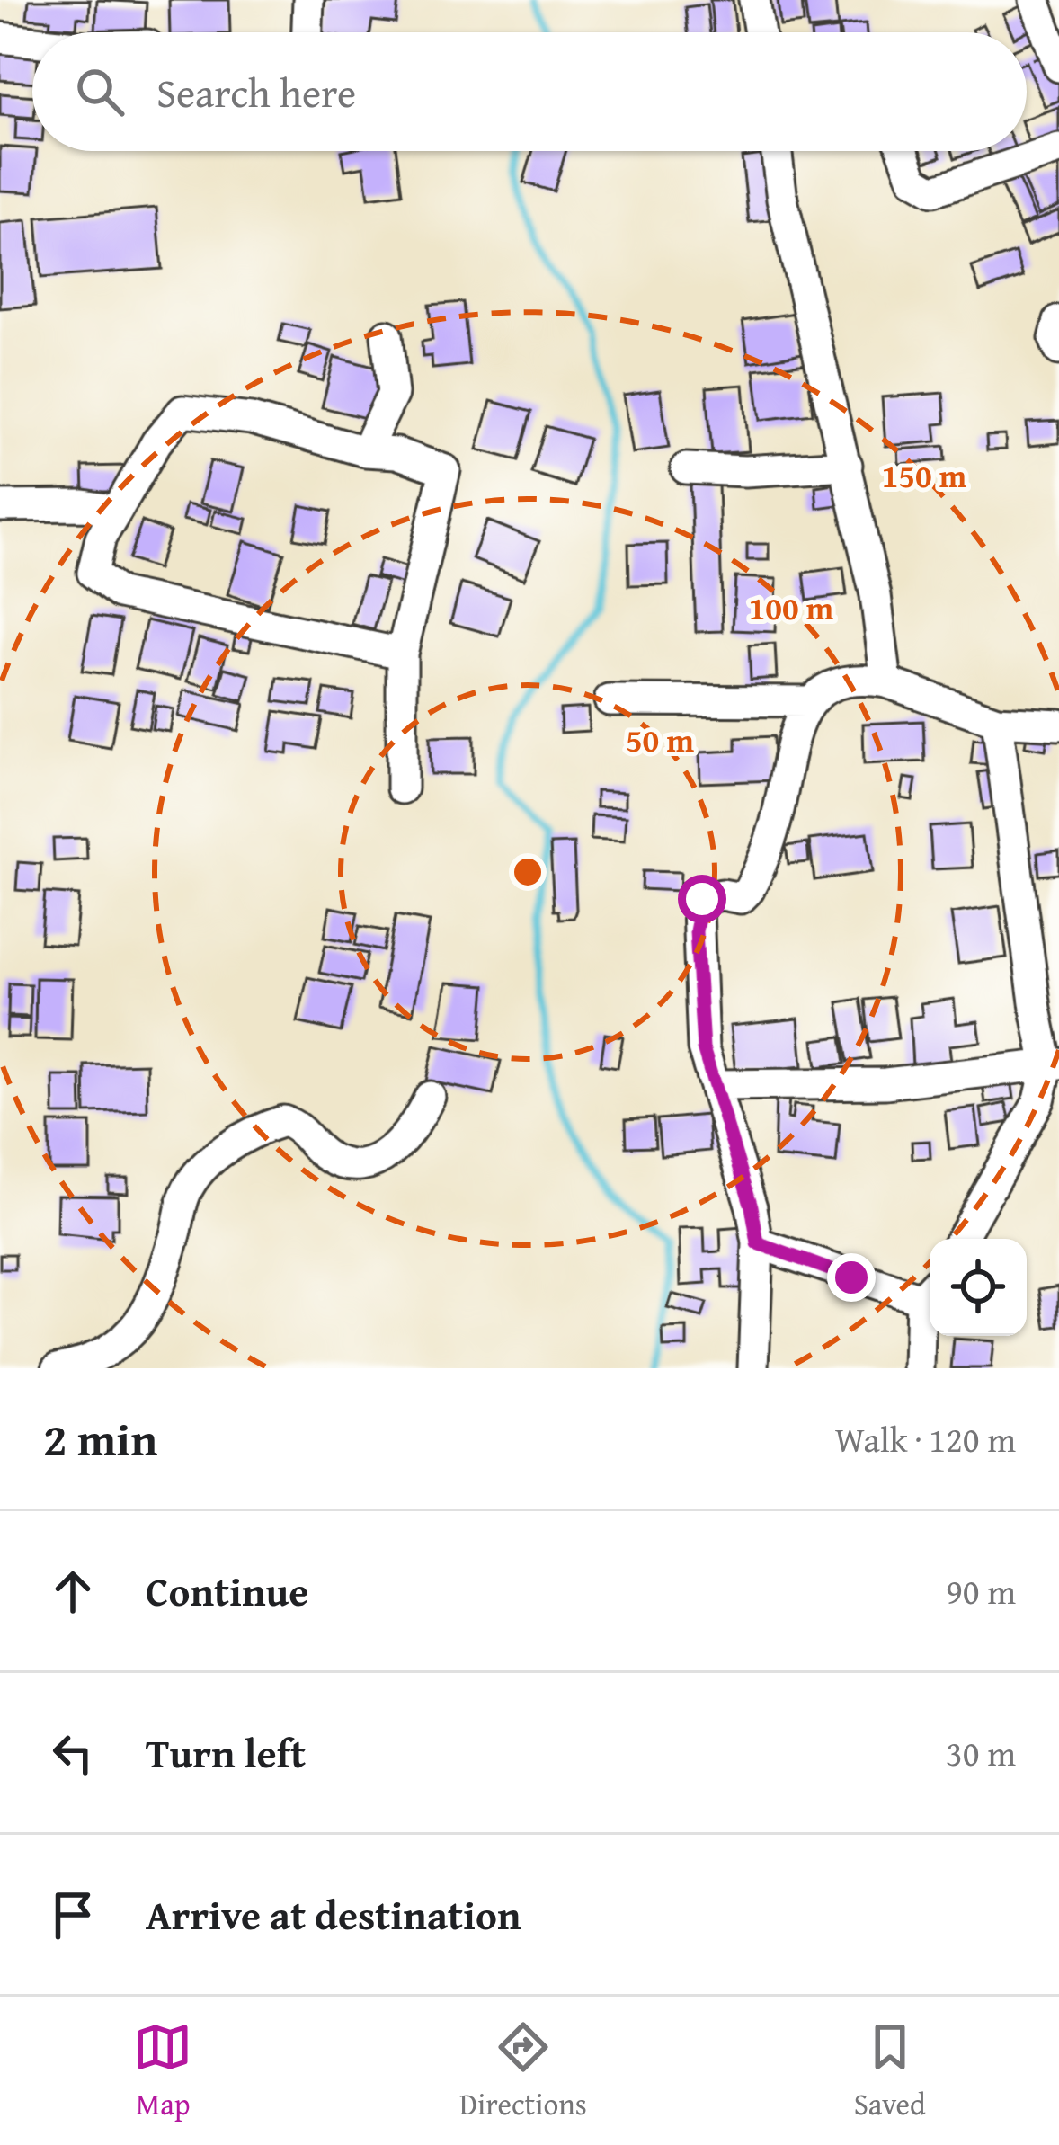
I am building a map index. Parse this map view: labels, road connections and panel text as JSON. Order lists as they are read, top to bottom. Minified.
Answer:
{"page":{"search":"Search here","heading":["2 min","Walk · 120 m"],"list":[["Continue","90 m"],["Turn left","30 m"],"Arrive at destination"],"nav":["Map","Directions","Saved"]},"rings":["150 m","100 m","50 m"]}
